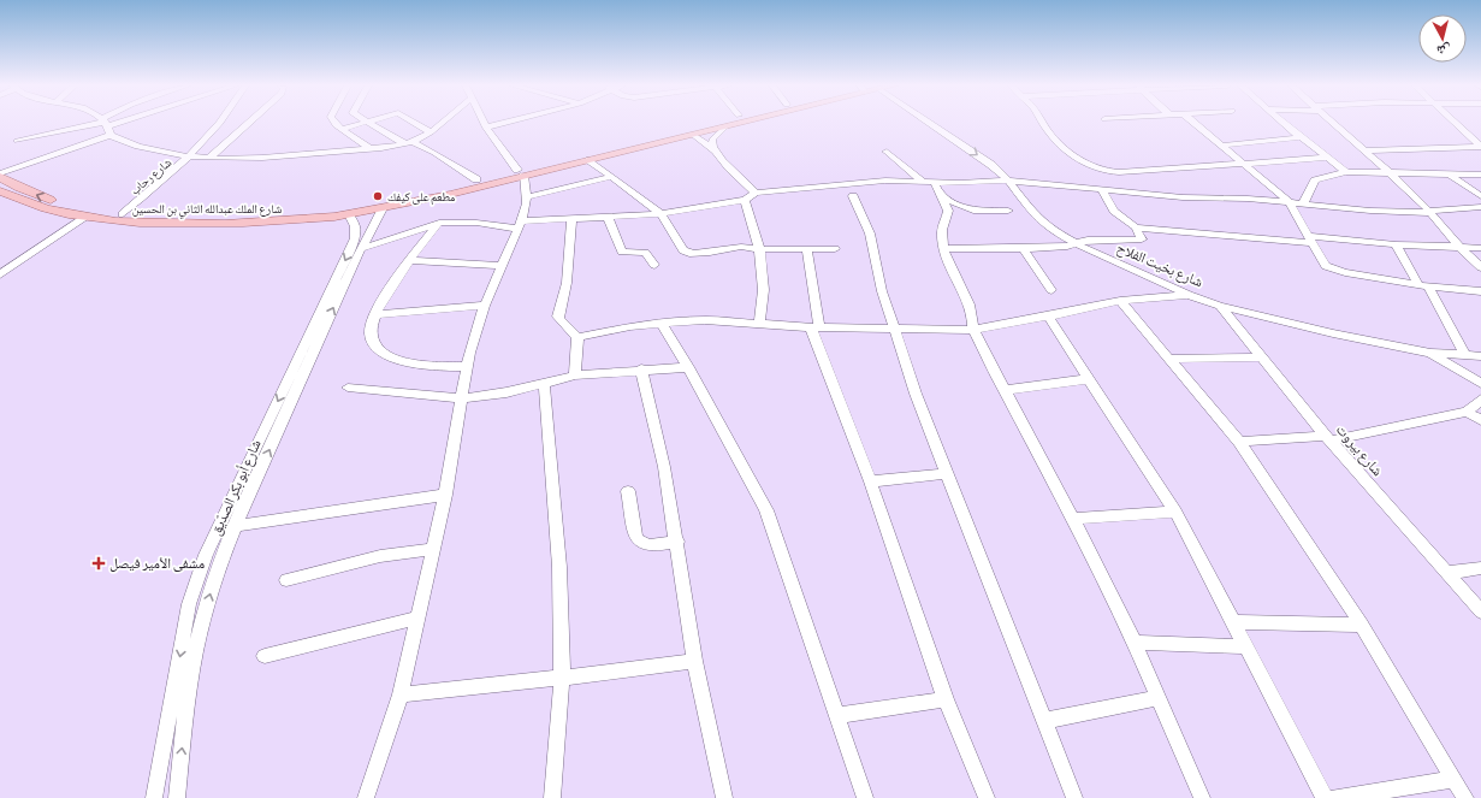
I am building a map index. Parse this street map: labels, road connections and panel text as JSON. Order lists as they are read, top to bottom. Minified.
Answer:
{"streets":{"main road":["شارع الملك عبدالله الثاني بن الحسين"],"street":["شارع رحاب","شارع بخيت الفلاح","شارع بيروت","شارع أبو بكر الصدّيق"]},"crossings":[["شارع رحاب","شارع الملك عبدالله الثاني بن الحسين"],["شارع الملك عبدالله الثاني بن الحسين","شارع أبو بكر الصدّيق"],["شارع بخيت الفلاح","شارع بيروت"]],"places":{"other":["مطعم على كيفك"],"health":["مشفى الأمير فيصل"]},"north":"bottom"}
